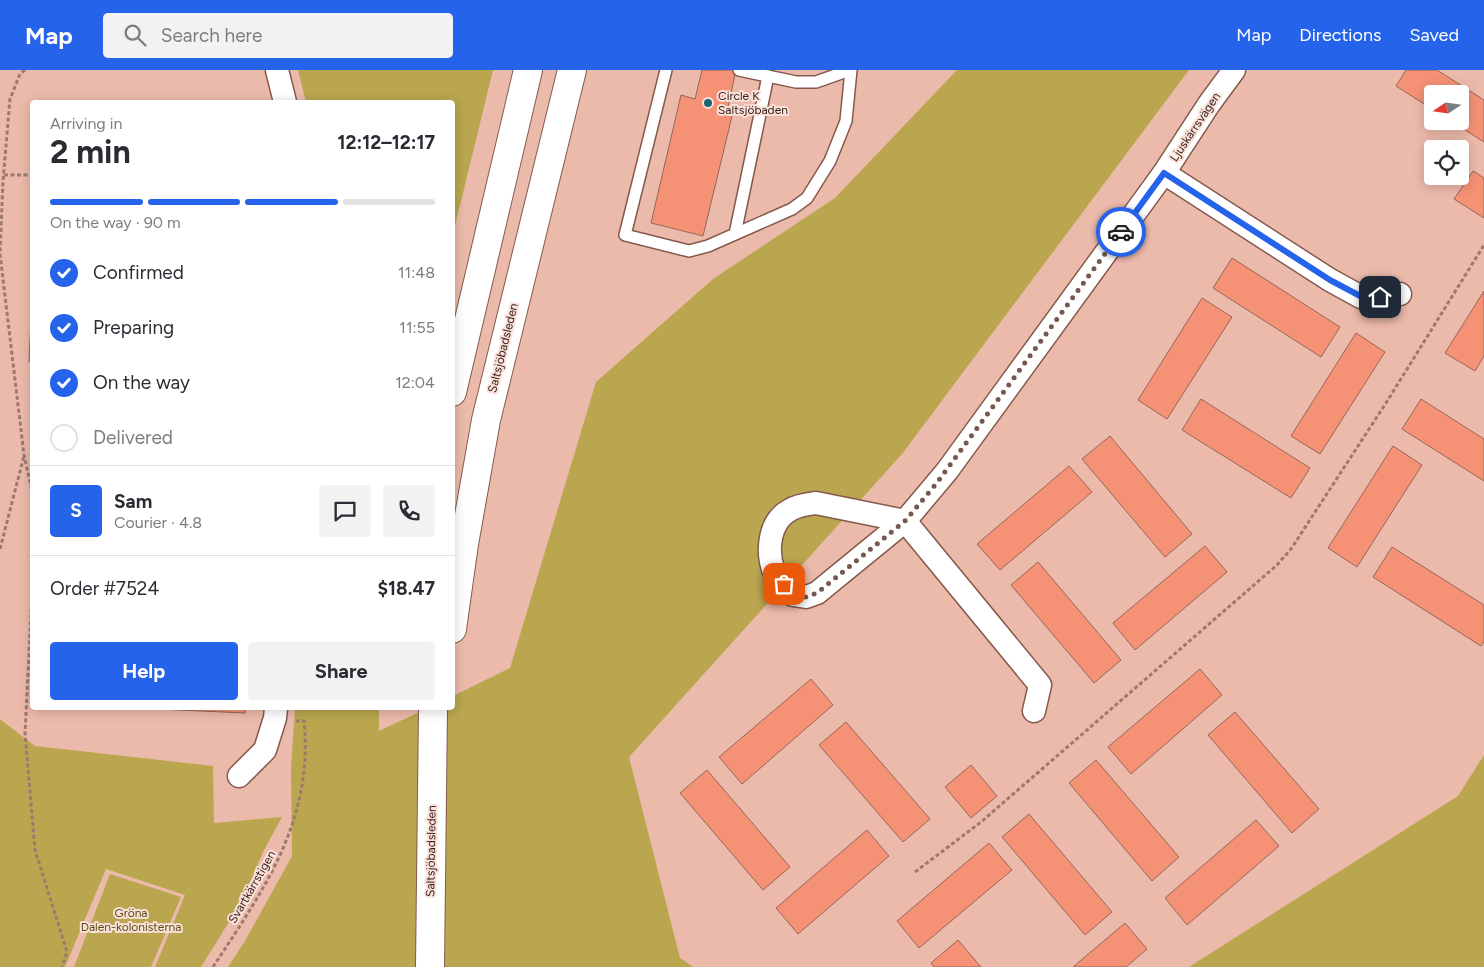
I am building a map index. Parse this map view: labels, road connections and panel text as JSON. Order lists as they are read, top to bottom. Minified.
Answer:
{"streets":{"main road":["Saltsjöbadsleden"],"street":["Ljuskärrsvägen"],"path":["Svartkärrstigen"]},"parks":["Gröna Dalen-kolonisterna"],"places":["Circle K Saltsjöbaden"],"north":"left","page":{"header":"Map","search":"Search here","nav":["Map","Directions","Saved"],"heading":["2 min","Arriving in","12:12–12:17"],"panel":["Sam","Courier · 4.8","Order #7524","$18.47"],"bar":"On the way · 90 m","list":[["Confirmed","11:48"],["Preparing","11:55"],["On the way","12:04"],"Delivered"],"round":"S","buttons":["Help","Share"]}}
